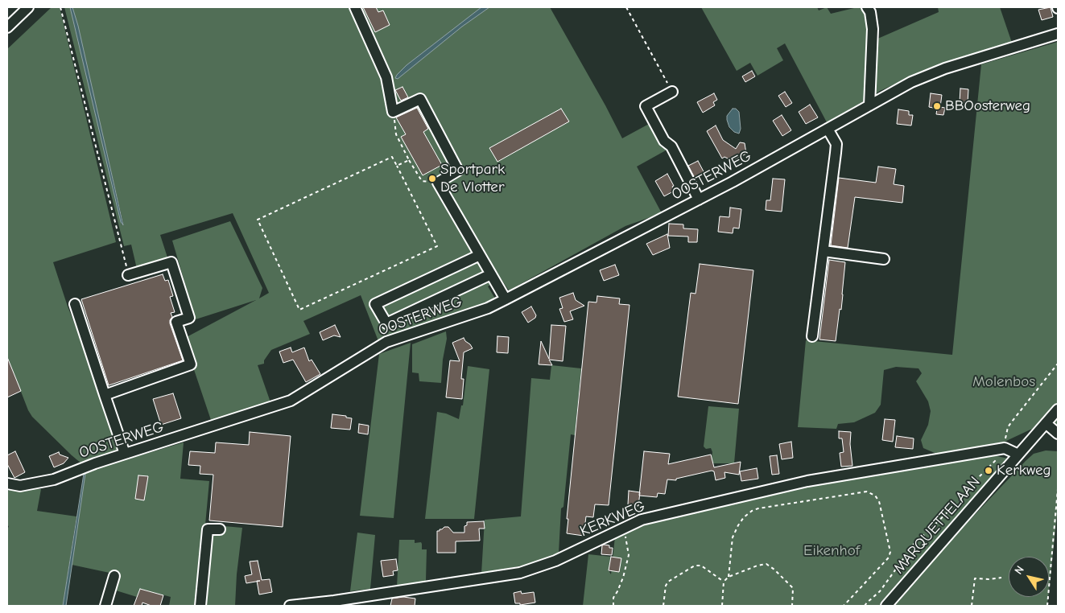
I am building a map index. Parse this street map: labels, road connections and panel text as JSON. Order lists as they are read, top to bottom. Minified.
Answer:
{"streets":{"street":["OOSTERWEG","KERKWEG","MARQUETTELAAN"]},"parks":["Molenbos","Eikenhof"],"places":["BBOosterweg","Sportpark De Vlotter","Kerkweg"],"north":"top left"}
